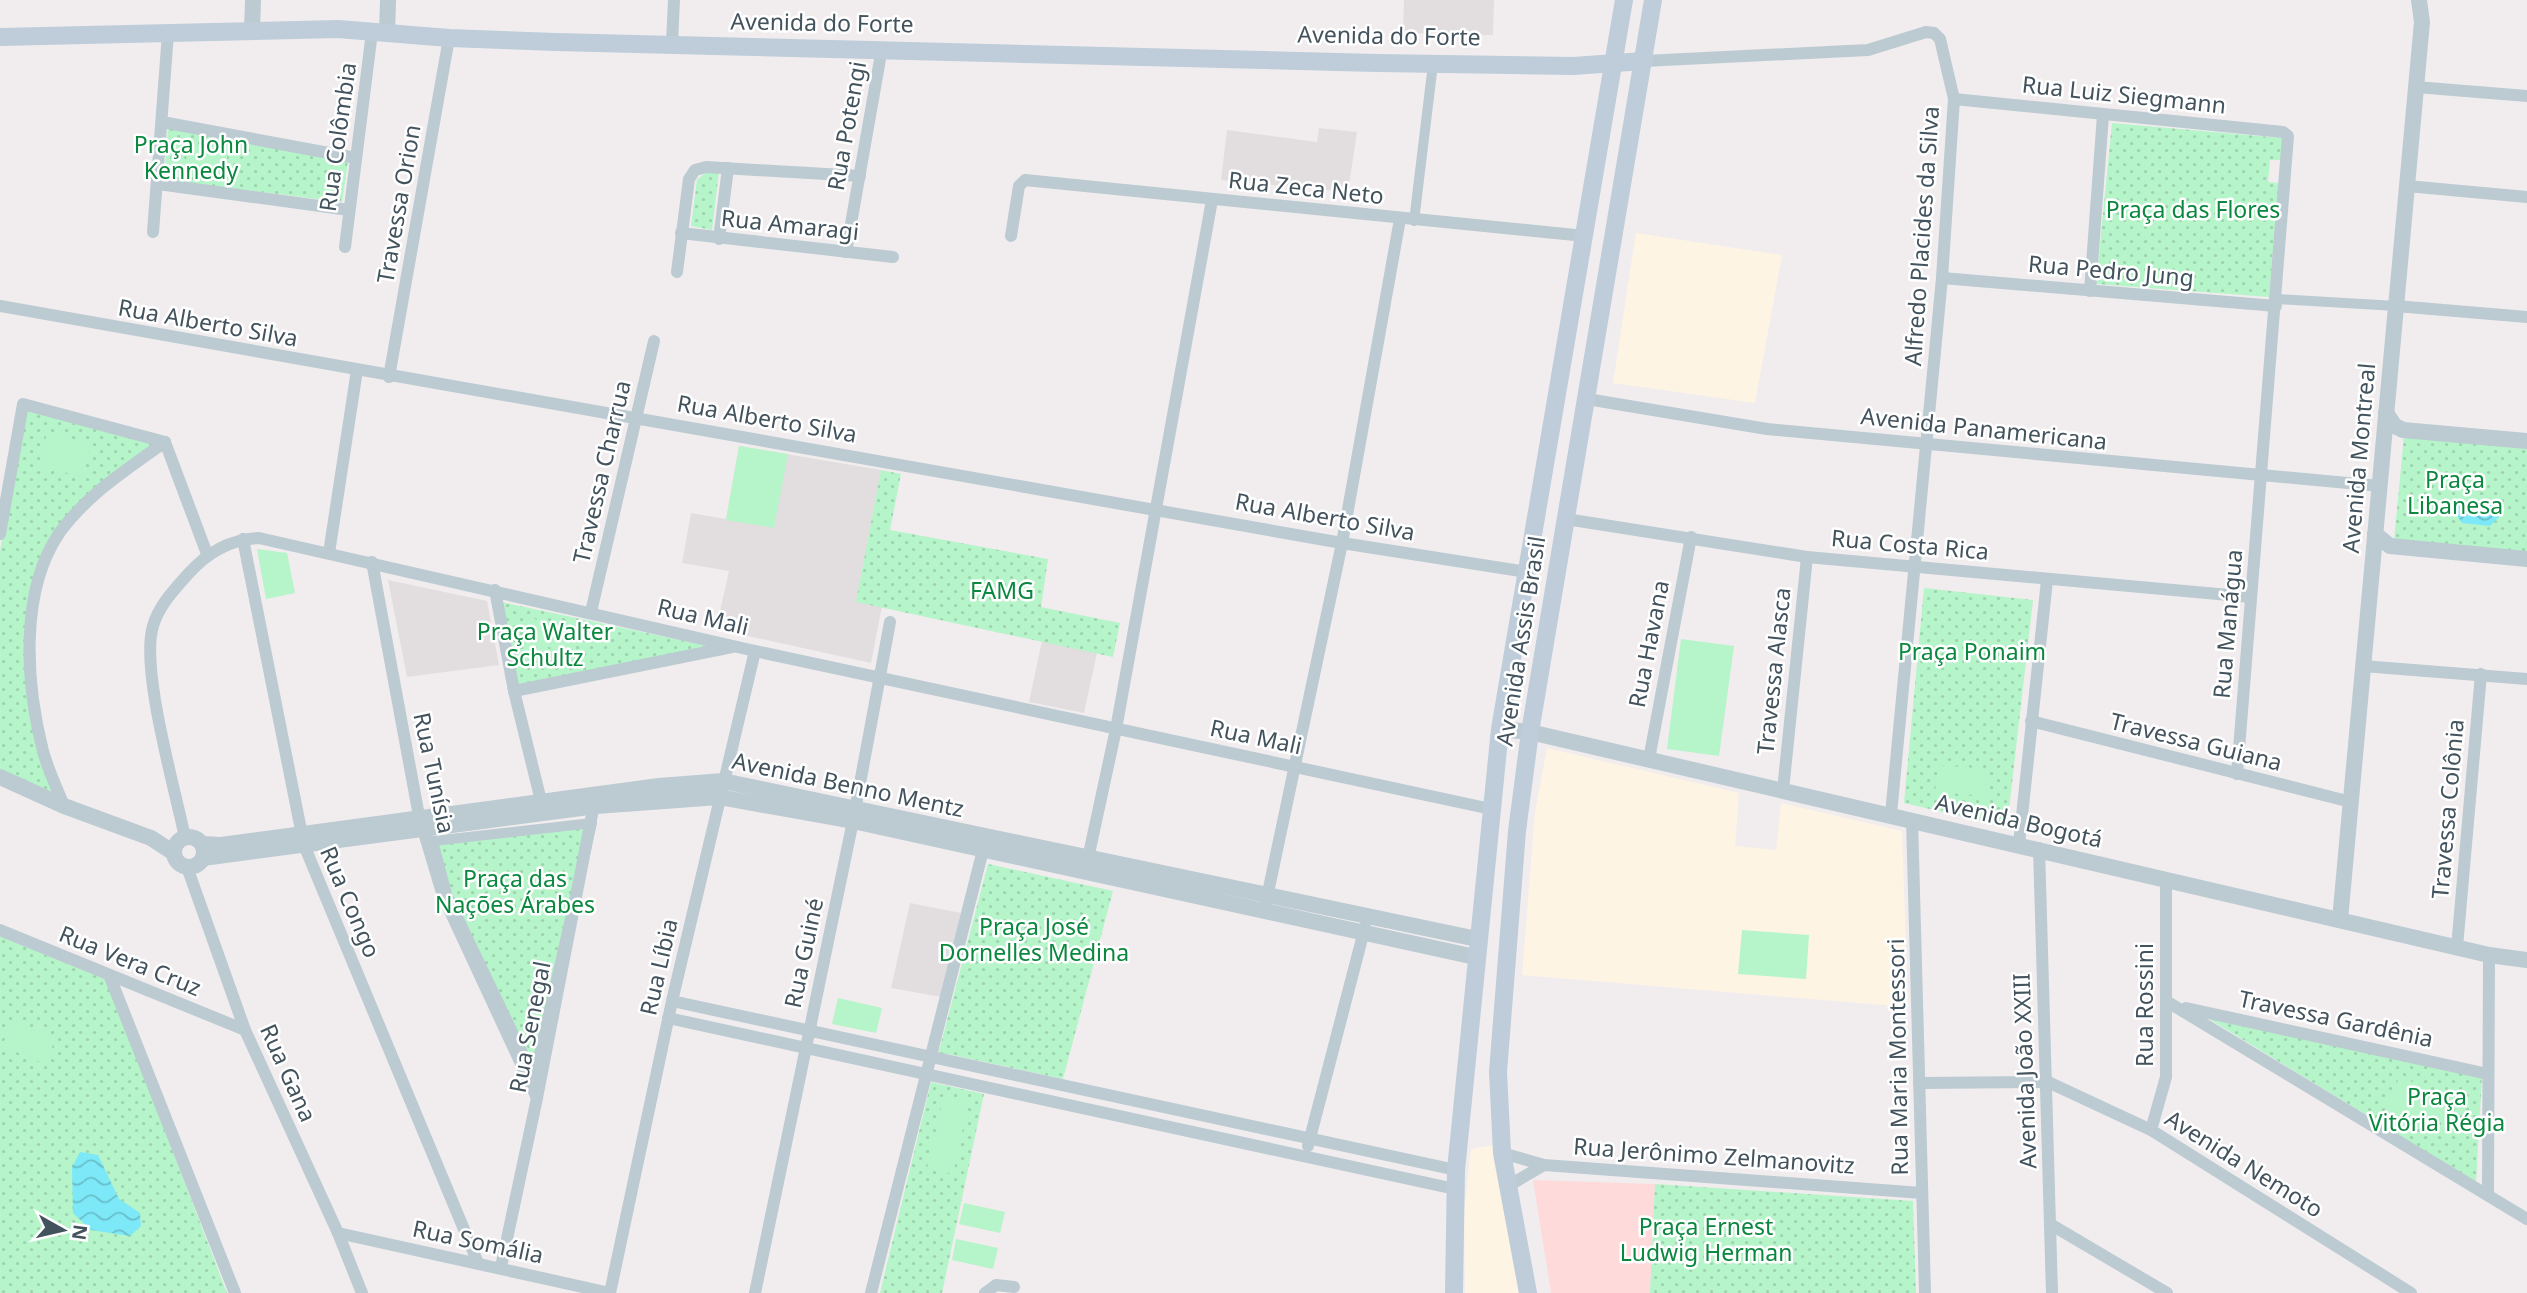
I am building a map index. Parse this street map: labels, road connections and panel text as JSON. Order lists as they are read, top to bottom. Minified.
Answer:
{"streets":{"main road":["Avenida do Forte","Avenida Assis Brasil"],"street":["Rua Luiz Siegmann","Rua Potengi","Rua Colômbia","Rua Zeca Neto","Travessa Orion","Rua Amaragi","Alfredo Placides da Silva","Rua Pedro Jung","Rua Alberto Silva","Avenida Panamericana","Avenida Montreal","Travessa Charrua","Rua Costa Rica","Rua Mali","Rua Manágua","Rua Havana","Travessa Alasca","Travessa Guiana","Rua Tunísia","Avenida Benno Mentz","Travessa Colônia","Avenida Bogotá","Rua Congo","Rua Guiné","Rua Vera Cruz","Rua Líbia","Rua Rossini","Travessa Gardênia","Rua Senegal","Rua Maria Montessori","Avenida João XXIII","Rua Gana","Rua Jerônimo Zelmanovitz","Avenida Nemoto","Rua Somália"]},"crossings":[["Avenida do Forte","Rua Potengi"],["Avenida do Forte","Rua Colômbia"],["Avenida do Forte","Travessa Orion"],["Avenida do Forte","Alfredo Placides da Silva"],["Avenida do Forte","Avenida Assis Brasil"],["Rua Luiz Siegmann","Alfredo Placides da Silva"],["Rua Luiz Siegmann","Rua Manágua"],["Rua Potengi","Rua Amaragi"],["Rua Zeca Neto","Avenida Assis Brasil"],["Travessa Orion","Rua Alberto Silva"],["Alfredo Placides da Silva","Rua Pedro Jung"],["Alfredo Placides da Silva","Avenida Panamericana"],["Alfredo Placides da Silva","Rua Costa Rica"],["Alfredo Placides da Silva","Avenida Assis Brasil"],["Alfredo Placides da Silva","Avenida Bogotá"],["Rua Pedro Jung","Rua Manágua"],["Rua Alberto Silva","Travessa Charrua"],["Rua Alberto Silva","Avenida Assis Brasil"],["Avenida Panamericana","Avenida Montreal"],["Avenida Panamericana","Rua Manágua"],["Avenida Panamericana","Avenida Assis Brasil"],["Avenida Montreal","Travessa Guiana"],["Avenida Montreal","Avenida Bogotá"],["Travessa Charrua","Rua Mali"],["Rua Costa Rica","Rua Manágua"],["Rua Costa Rica","Avenida Assis Brasil"],["Rua Costa Rica","Rua Havana"],["Rua Costa Rica","Travessa Alasca"],["Rua Mali","Avenida Assis Brasil"],["Rua Mali","Rua Tunísia"],["Rua Mali","Avenida Benno Mentz"],["Rua Mali","Rua Congo"],["Rua Mali","Rua Guiné"],["Rua Mali","Rua Líbia"],["Rua Mali","Rua Gana"],["Rua Manágua","Travessa Guiana"],["Avenida Assis Brasil","Avenida Benno Mentz"],["Avenida Assis Brasil","Avenida Bogotá"],["Avenida Assis Brasil","Rua Jerônimo Zelmanovitz"],["Rua Havana","Avenida Bogotá"],["Travessa Alasca","Avenida Bogotá"],["Rua Tunísia","Avenida Benno Mentz"],["Rua Tunísia","Rua Senegal"],["Avenida Benno Mentz","Rua Congo"],["Avenida Benno Mentz","Rua Guiné"],["Avenida Benno Mentz","Rua Líbia"],["Avenida Benno Mentz","Rua Senegal"],["Avenida Benno Mentz","Rua Gana"],["Travessa Colônia","Avenida Bogotá"],["Avenida Bogotá","Rua Rossini"],["Avenida Bogotá","Rua Maria Montessori"],["Avenida Bogotá","Avenida João XXIII"],["Rua Congo","Rua Somália"],["Rua Vera Cruz","Rua Gana"],["Rua Líbia","Rua Somália"],["Rua Rossini","Travessa Gardênia"],["Rua Rossini","Avenida Nemoto"],["Rua Senegal","Rua Somália"],["Rua Maria Montessori","Rua Jerônimo Zelmanovitz"],["Avenida João XXIII","Avenida Nemoto"],["Rua Gana","Rua Somália"]],"parks":["Praça John Kennedy","Praça das Flores","Praça Libanesa","FAMG","Praça Walter Schultz","Praça Ponaim","Praça das Nações Árabes","Praça José Dornelles Medina","Praça Vitória Régia","Praça Ernest Ludwig Herman"],"north":"right"}
